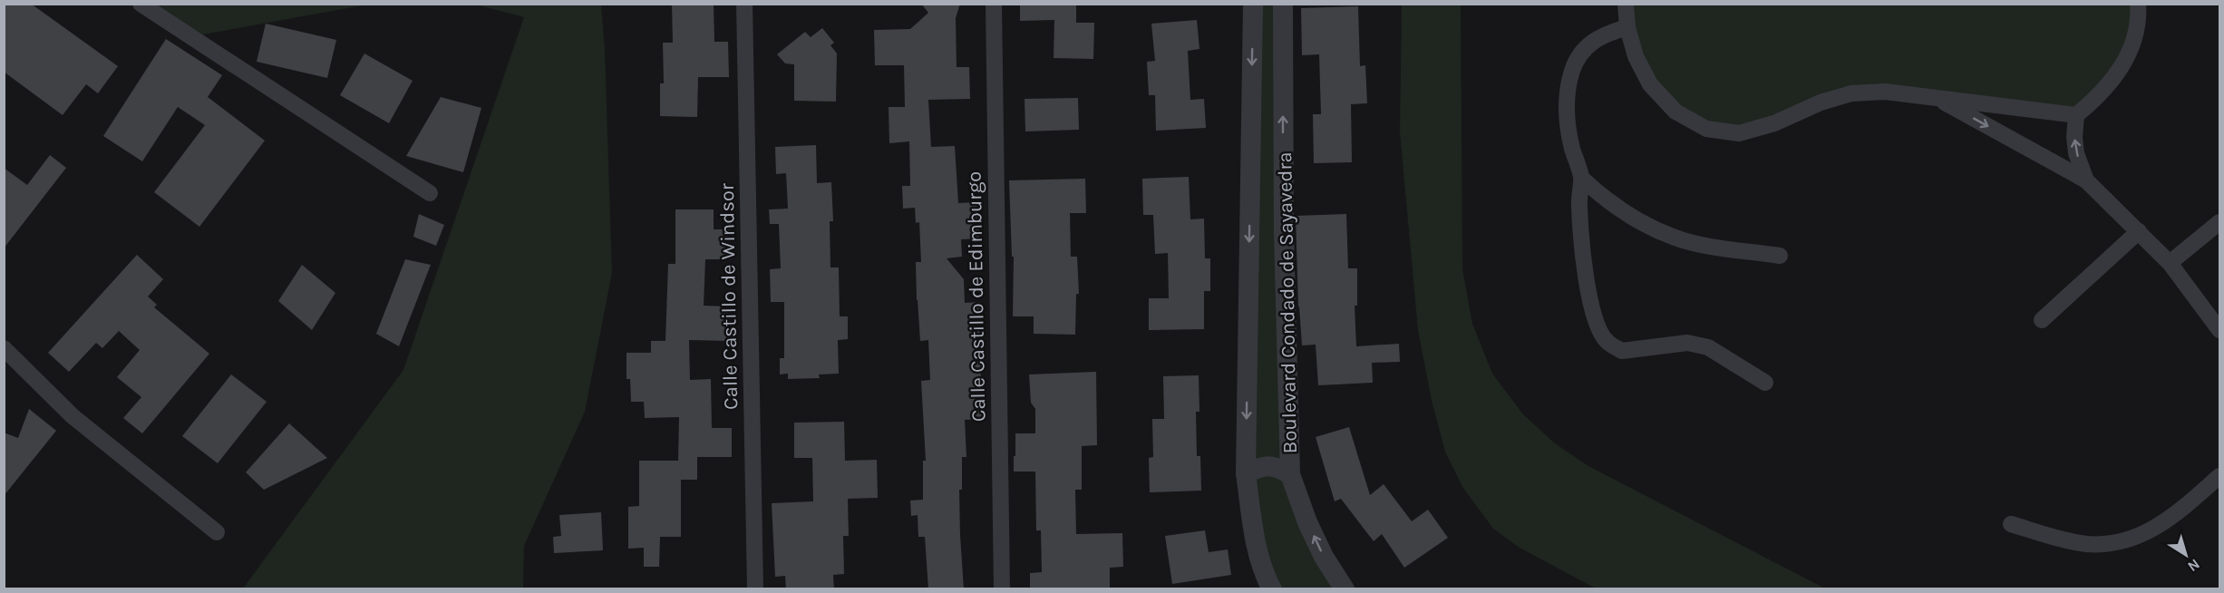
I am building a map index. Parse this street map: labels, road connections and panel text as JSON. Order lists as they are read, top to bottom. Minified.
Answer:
{"streets":{"street":["Calle Castillo de Windsor","Calle Castillo de Edimburgo","Boulevard Condado de Sayavedra"]},"north":"bottom right"}
